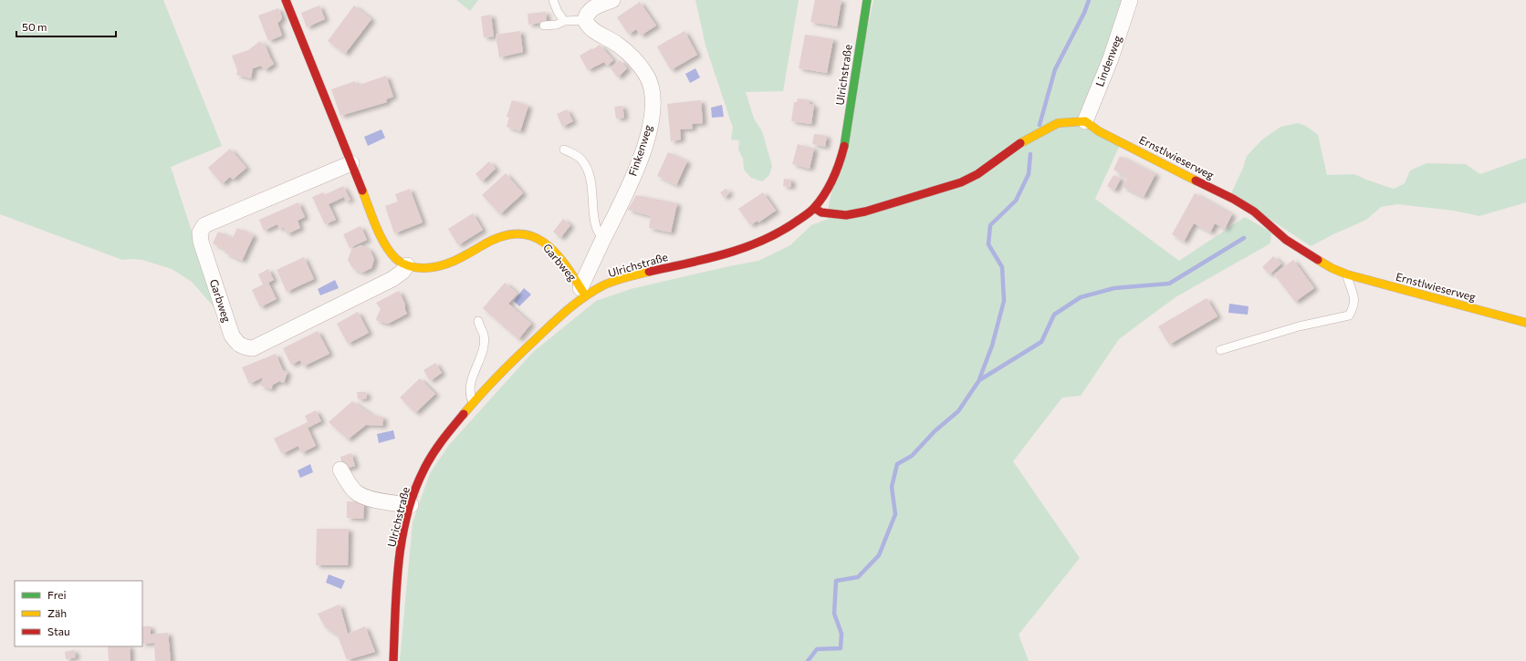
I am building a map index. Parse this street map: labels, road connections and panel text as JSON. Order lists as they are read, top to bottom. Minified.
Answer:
{"streets":{"street":["Lindenweg","Ulrichstraße","Finkenweg","Ernstlwieserweg","Garbweg"]},"crossings":[["Lindenweg","Ernstlwieserweg"],["Ulrichstraße","Finkenweg"],["Ulrichstraße","Garbweg"],["Finkenweg","Garbweg"]],"legend":["Frei","Zäh","Stau"],"scale_bar":"50 m"}
